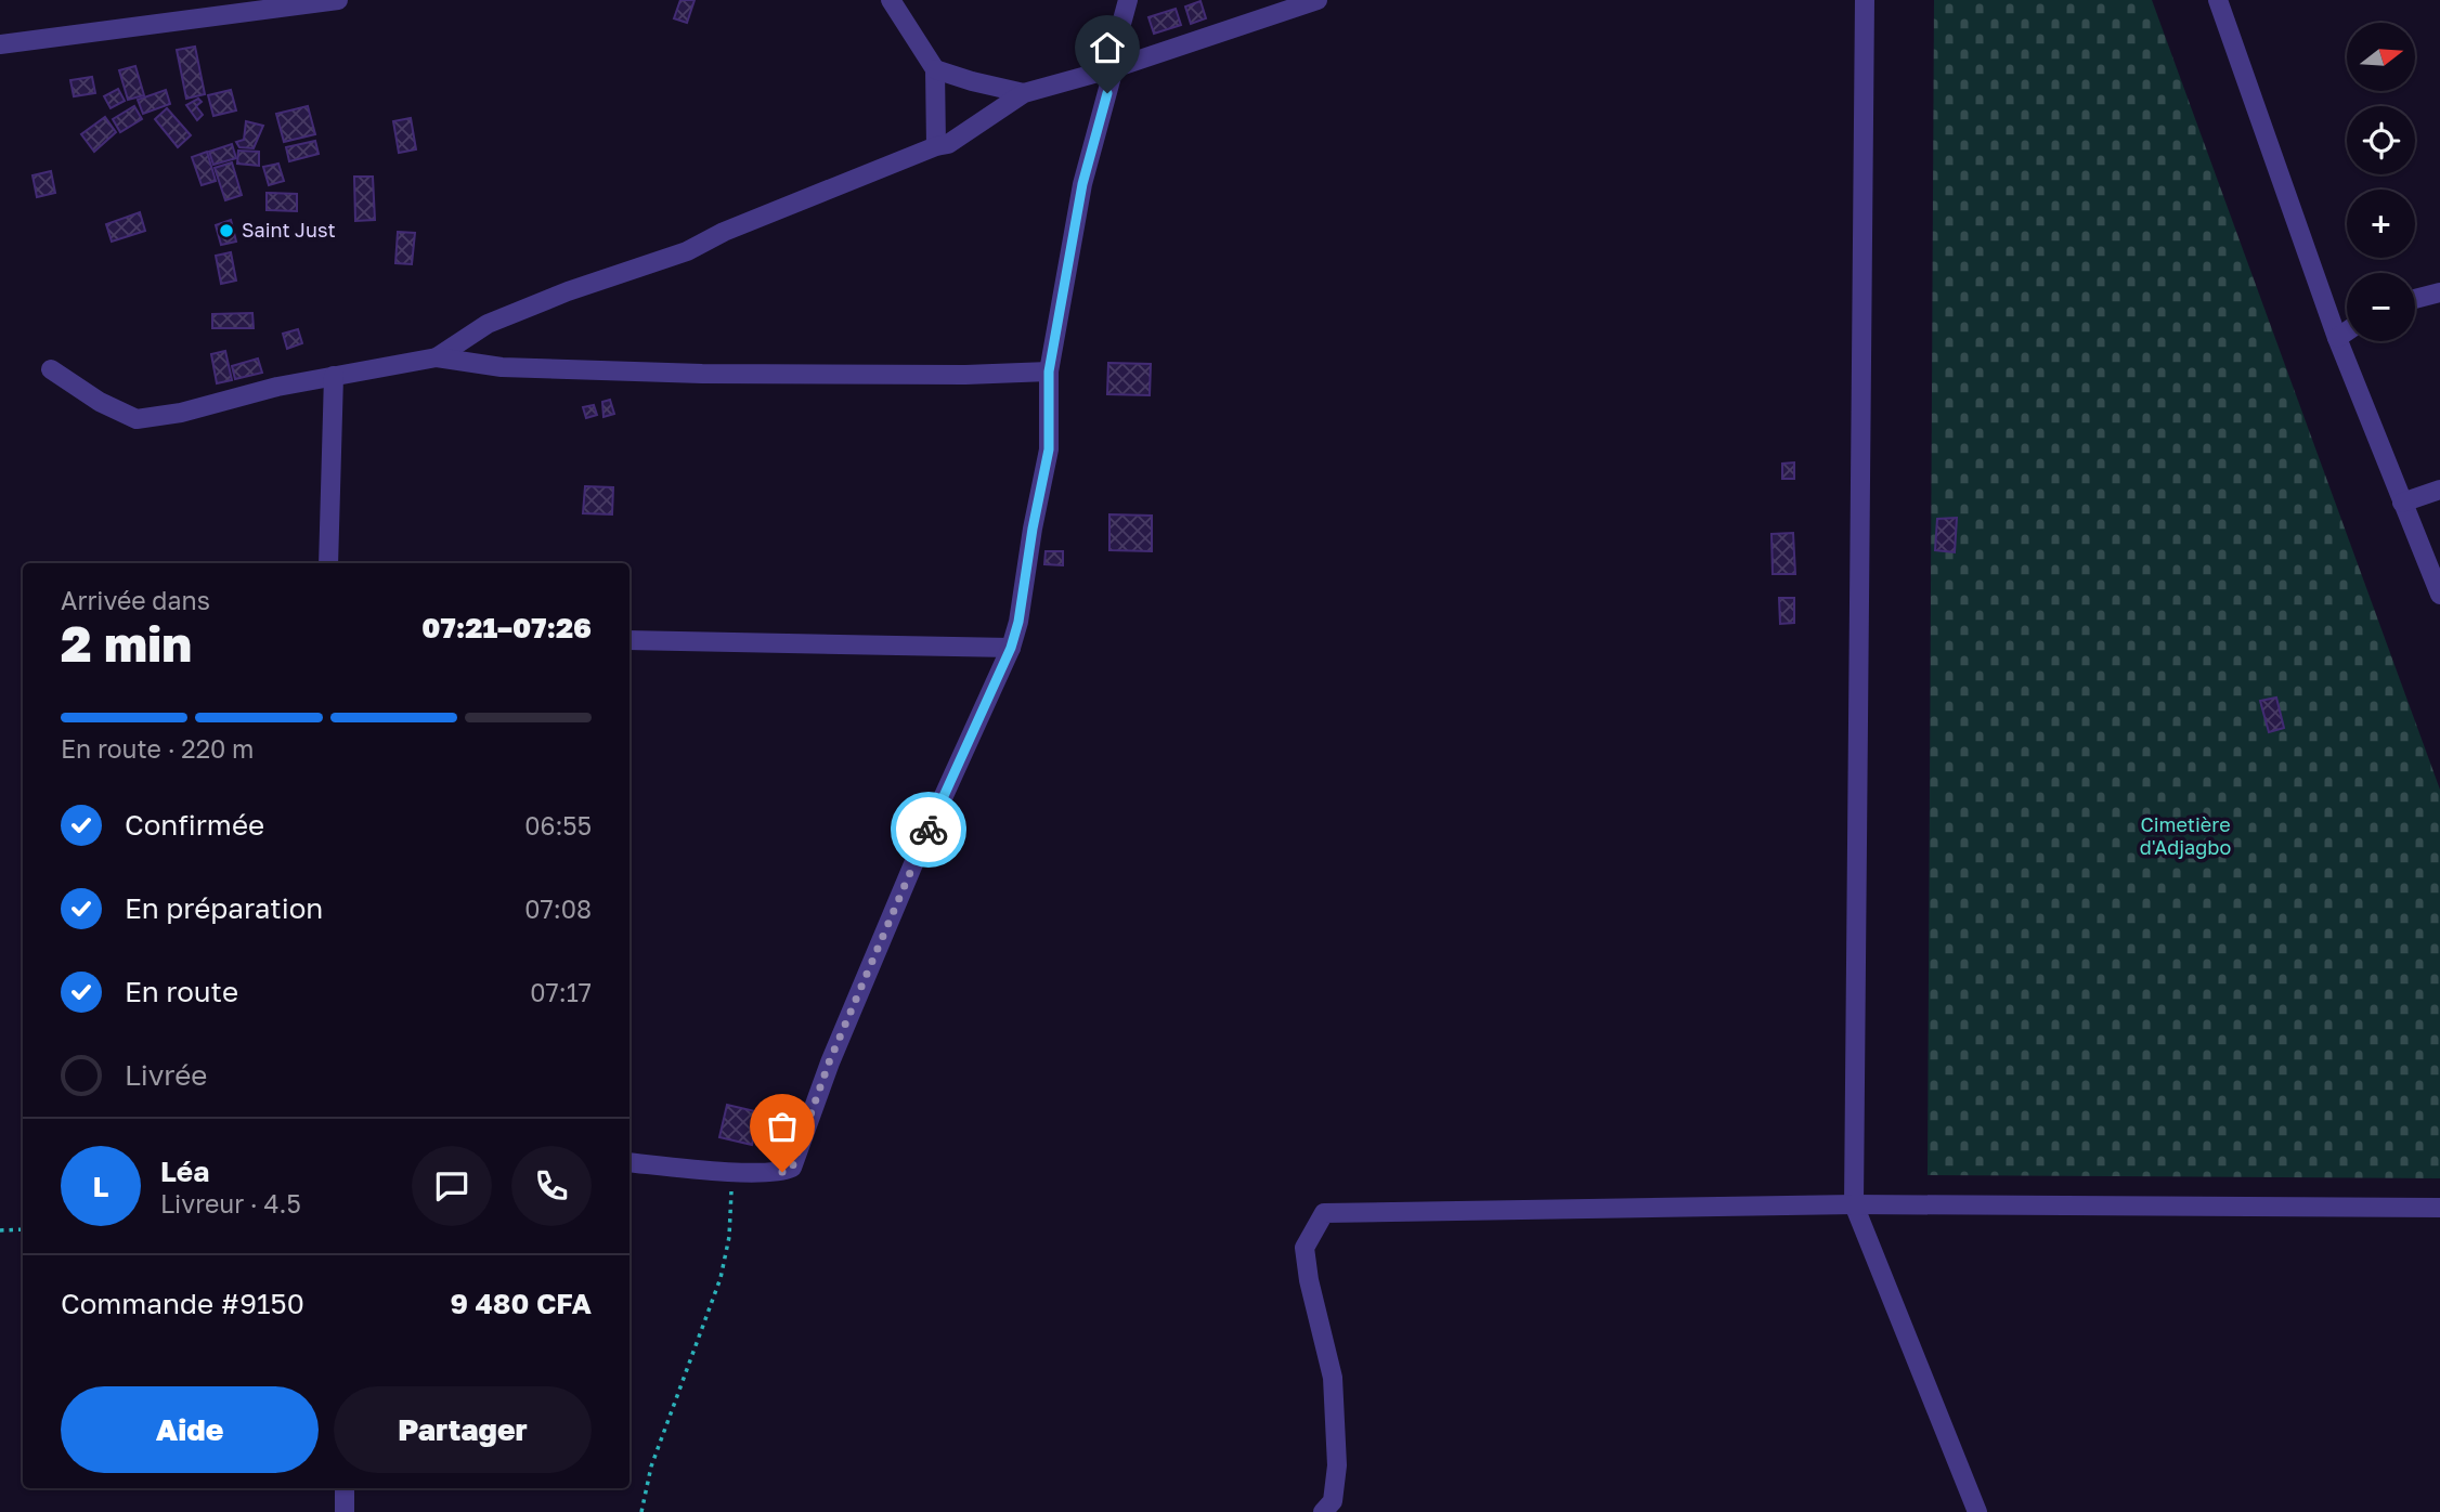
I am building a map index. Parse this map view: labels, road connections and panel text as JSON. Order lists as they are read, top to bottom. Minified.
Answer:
{"parks":["Cimetière d'Adjagbo"],"places":["Saint Just"],"north":"right","page":{"map_buttons":["+","−"],"heading":["2 min","Arrivée dans","07:21–07:26"],"panel":["Léa","Livreur · 4.5","Commande #9150","9 480 CFA"],"bar":"En route · 220 m","list":[["Confirmée","06:55"],["En préparation","07:08"],["En route","07:17"],"Livrée"],"round":"L","buttons":["Aide","Partager"]}}
